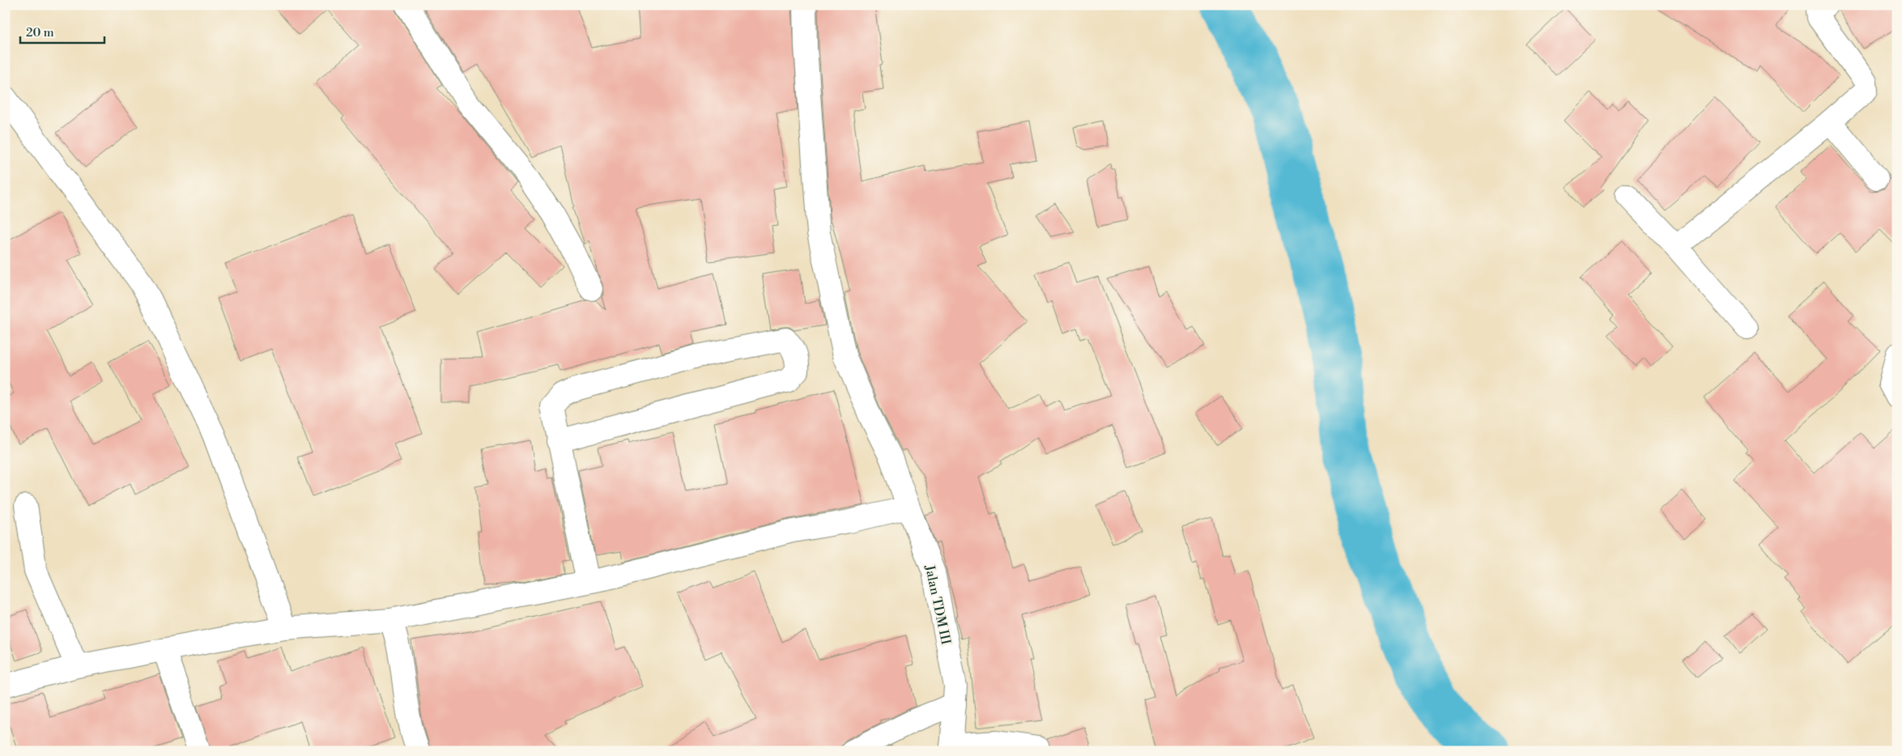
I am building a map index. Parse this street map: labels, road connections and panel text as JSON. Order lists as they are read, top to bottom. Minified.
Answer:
{"streets":{"street":["Jalan TDM III"]},"scale_bar":"20 m"}
